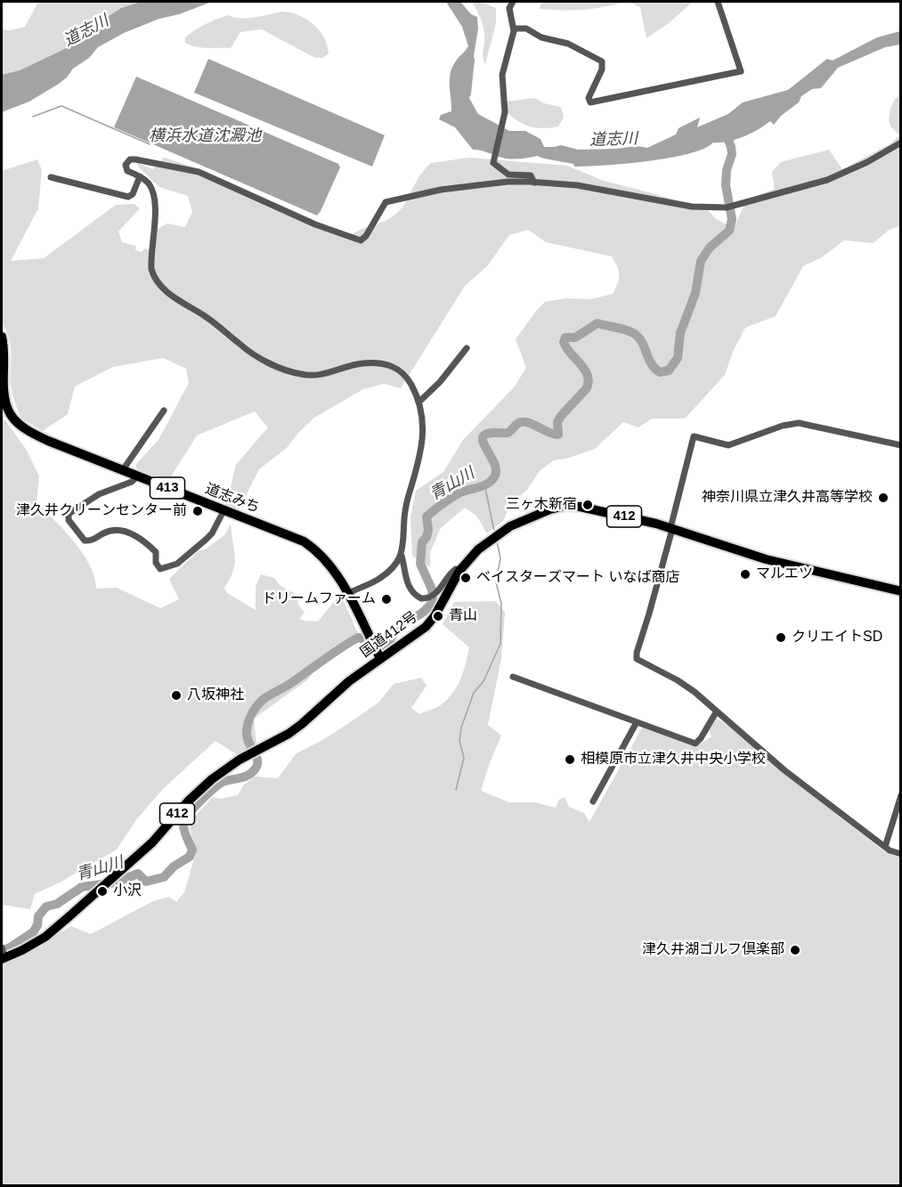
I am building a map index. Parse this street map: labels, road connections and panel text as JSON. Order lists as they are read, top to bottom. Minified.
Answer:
{"streets":{"highway":["413","道志みち","412","国道412号"]},"crossings":[["道志みち","国道412号"]],"water":["道志川","横浜水道沈澱池","青山川"],"places":["神奈川県立津久井高等学校","三ヶ木新宿","津久井クリーンセンター前","マルエツ","ベイスターズマート いなば商店","ドリームファーム","青山","クリエイトSD","八坂神社","相模原市立津久井中央小学校","小沢","津久井湖ゴルフ倶楽部"]}
